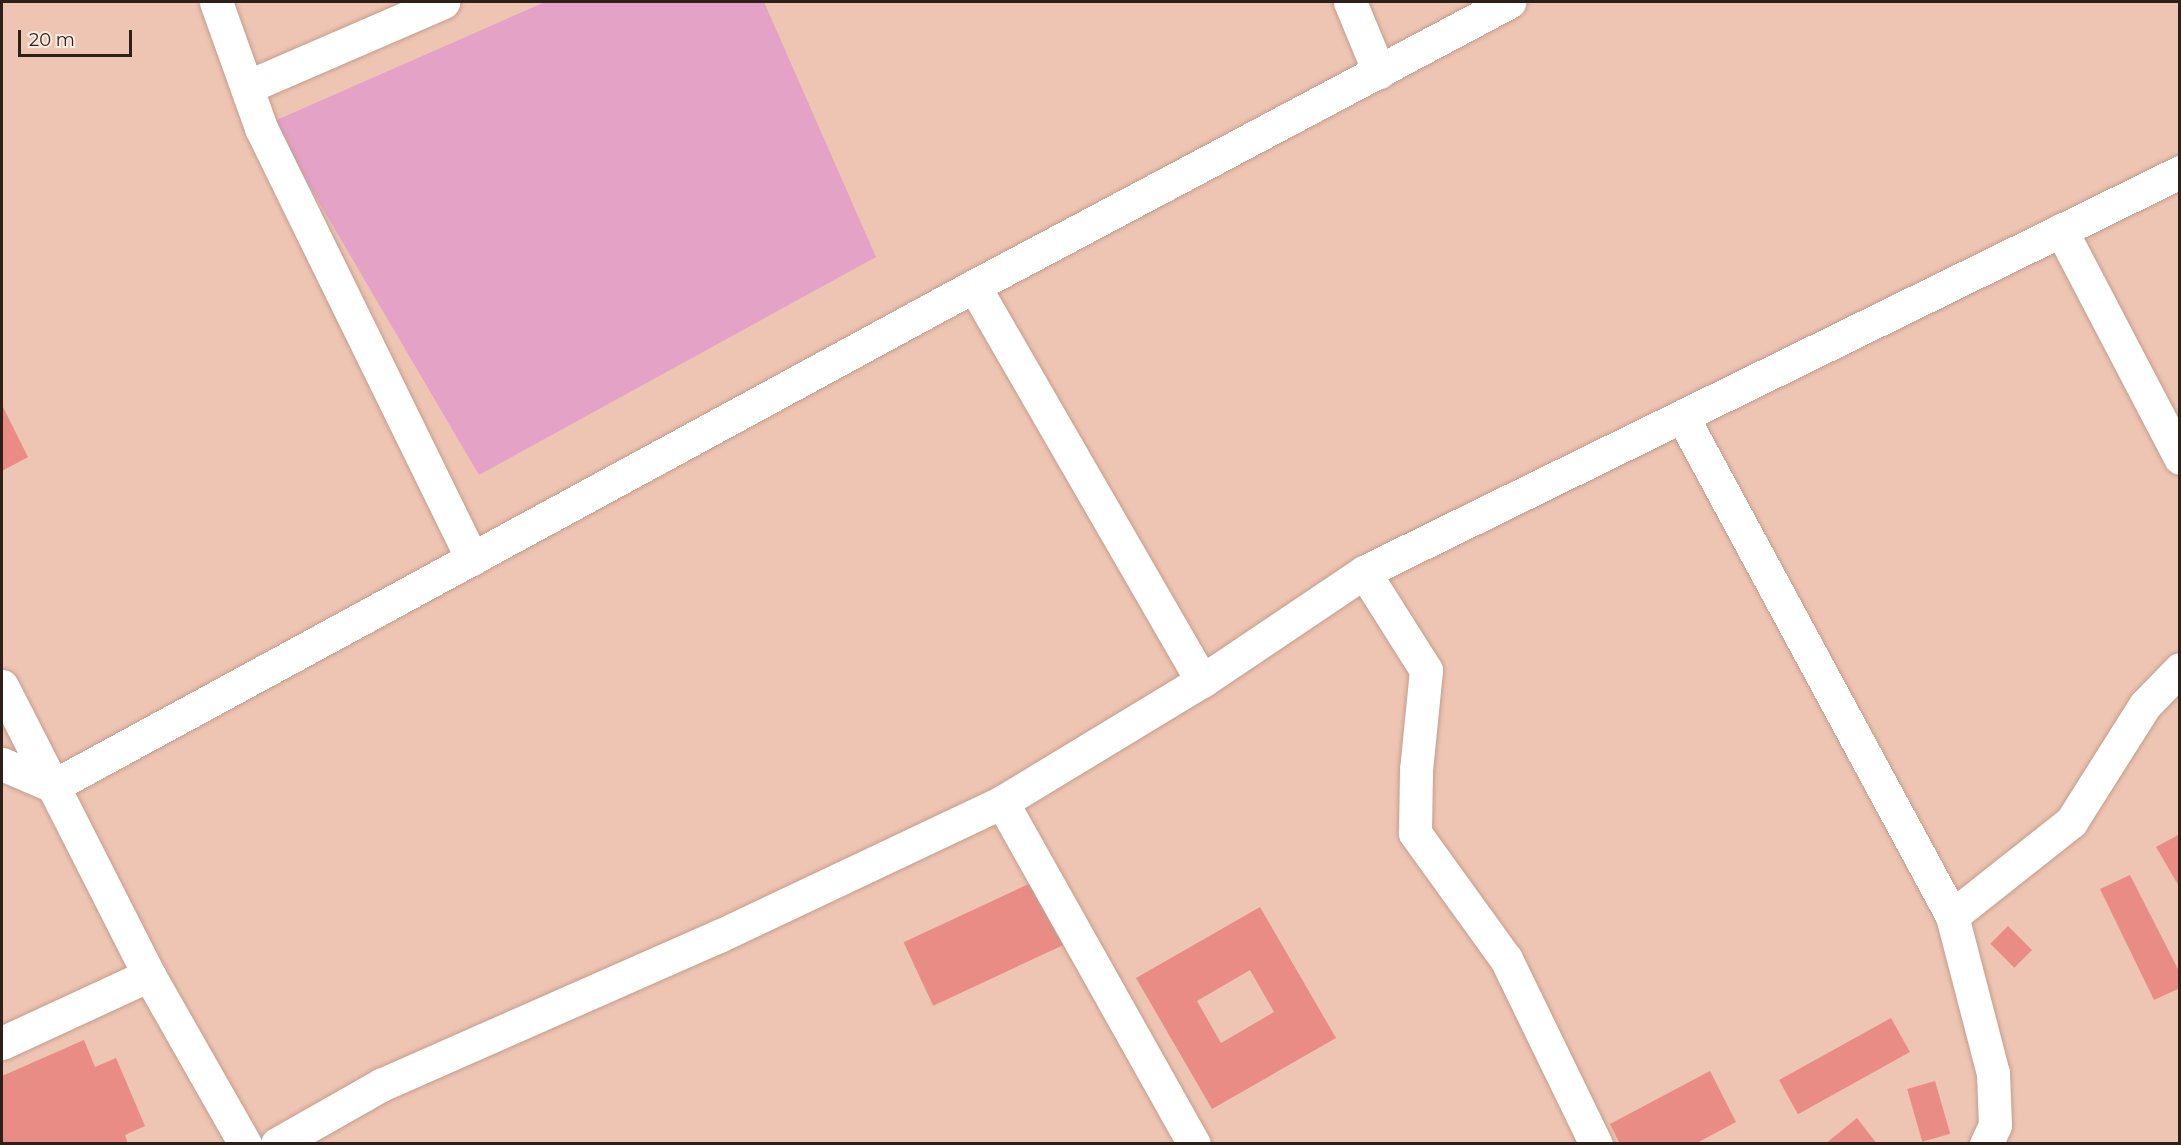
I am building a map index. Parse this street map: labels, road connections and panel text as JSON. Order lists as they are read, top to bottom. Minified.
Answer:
{"scale_bar":"20 m"}
